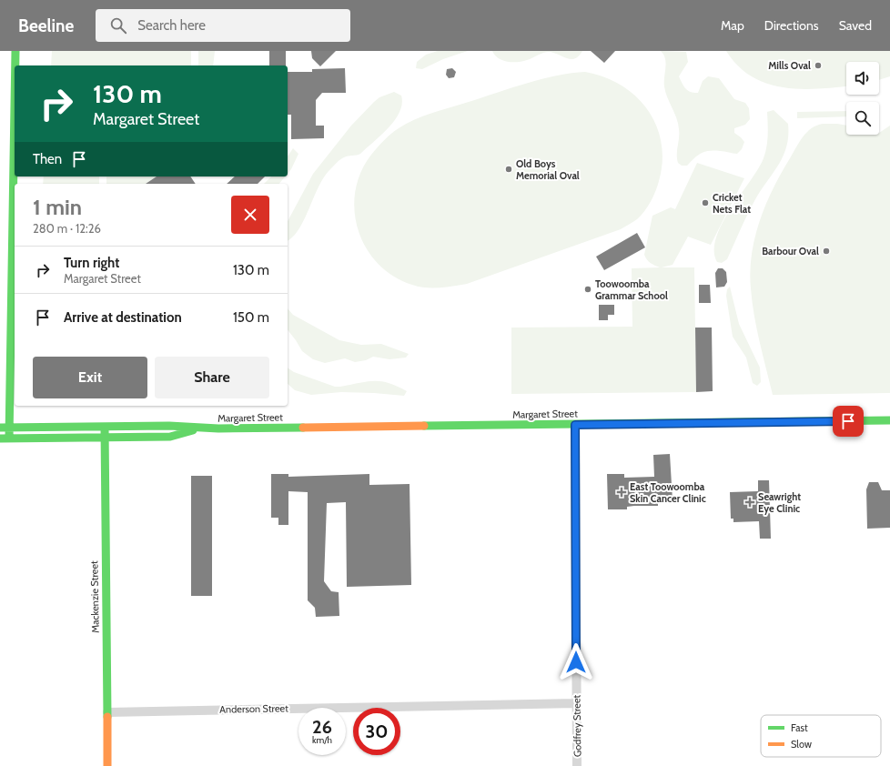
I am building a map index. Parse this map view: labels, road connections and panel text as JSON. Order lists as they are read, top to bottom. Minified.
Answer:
{"streets":{"street":["Margaret Street","Mackenzie Street","Anderson Street","Godfrey Street"]},"crossings":[["Margaret Street","Mackenzie Street"],["Margaret Street","Godfrey Street"],["Mackenzie Street","Anderson Street"],["Anderson Street","Godfrey Street"]],"places":{"other":["Mills Oval","Old Boys Memorial Oval","Cricket Nets Flat","Barbour Oval","Toowoomba Grammar School"],"health":["East Toowoomba Skin Cancer Clinic","Seawright Eye Clinic"]},"legend":["Fast","Slow"],"page":{"header":"Beeline","search":"Search here","nav":["Map","Directions","Saved"],"turn":["130 m","Margaret Street"],"then":"Then","heading":["1 min","280 m · 12:26"],"list":[{"name":"Turn right","note":"Margaret Street","value":"130 m"},{"name":"Arrive at destination","value":"150 m"}],"buttons":["Exit","Share"],"speed":"26 km/h","limit":"30"}}
